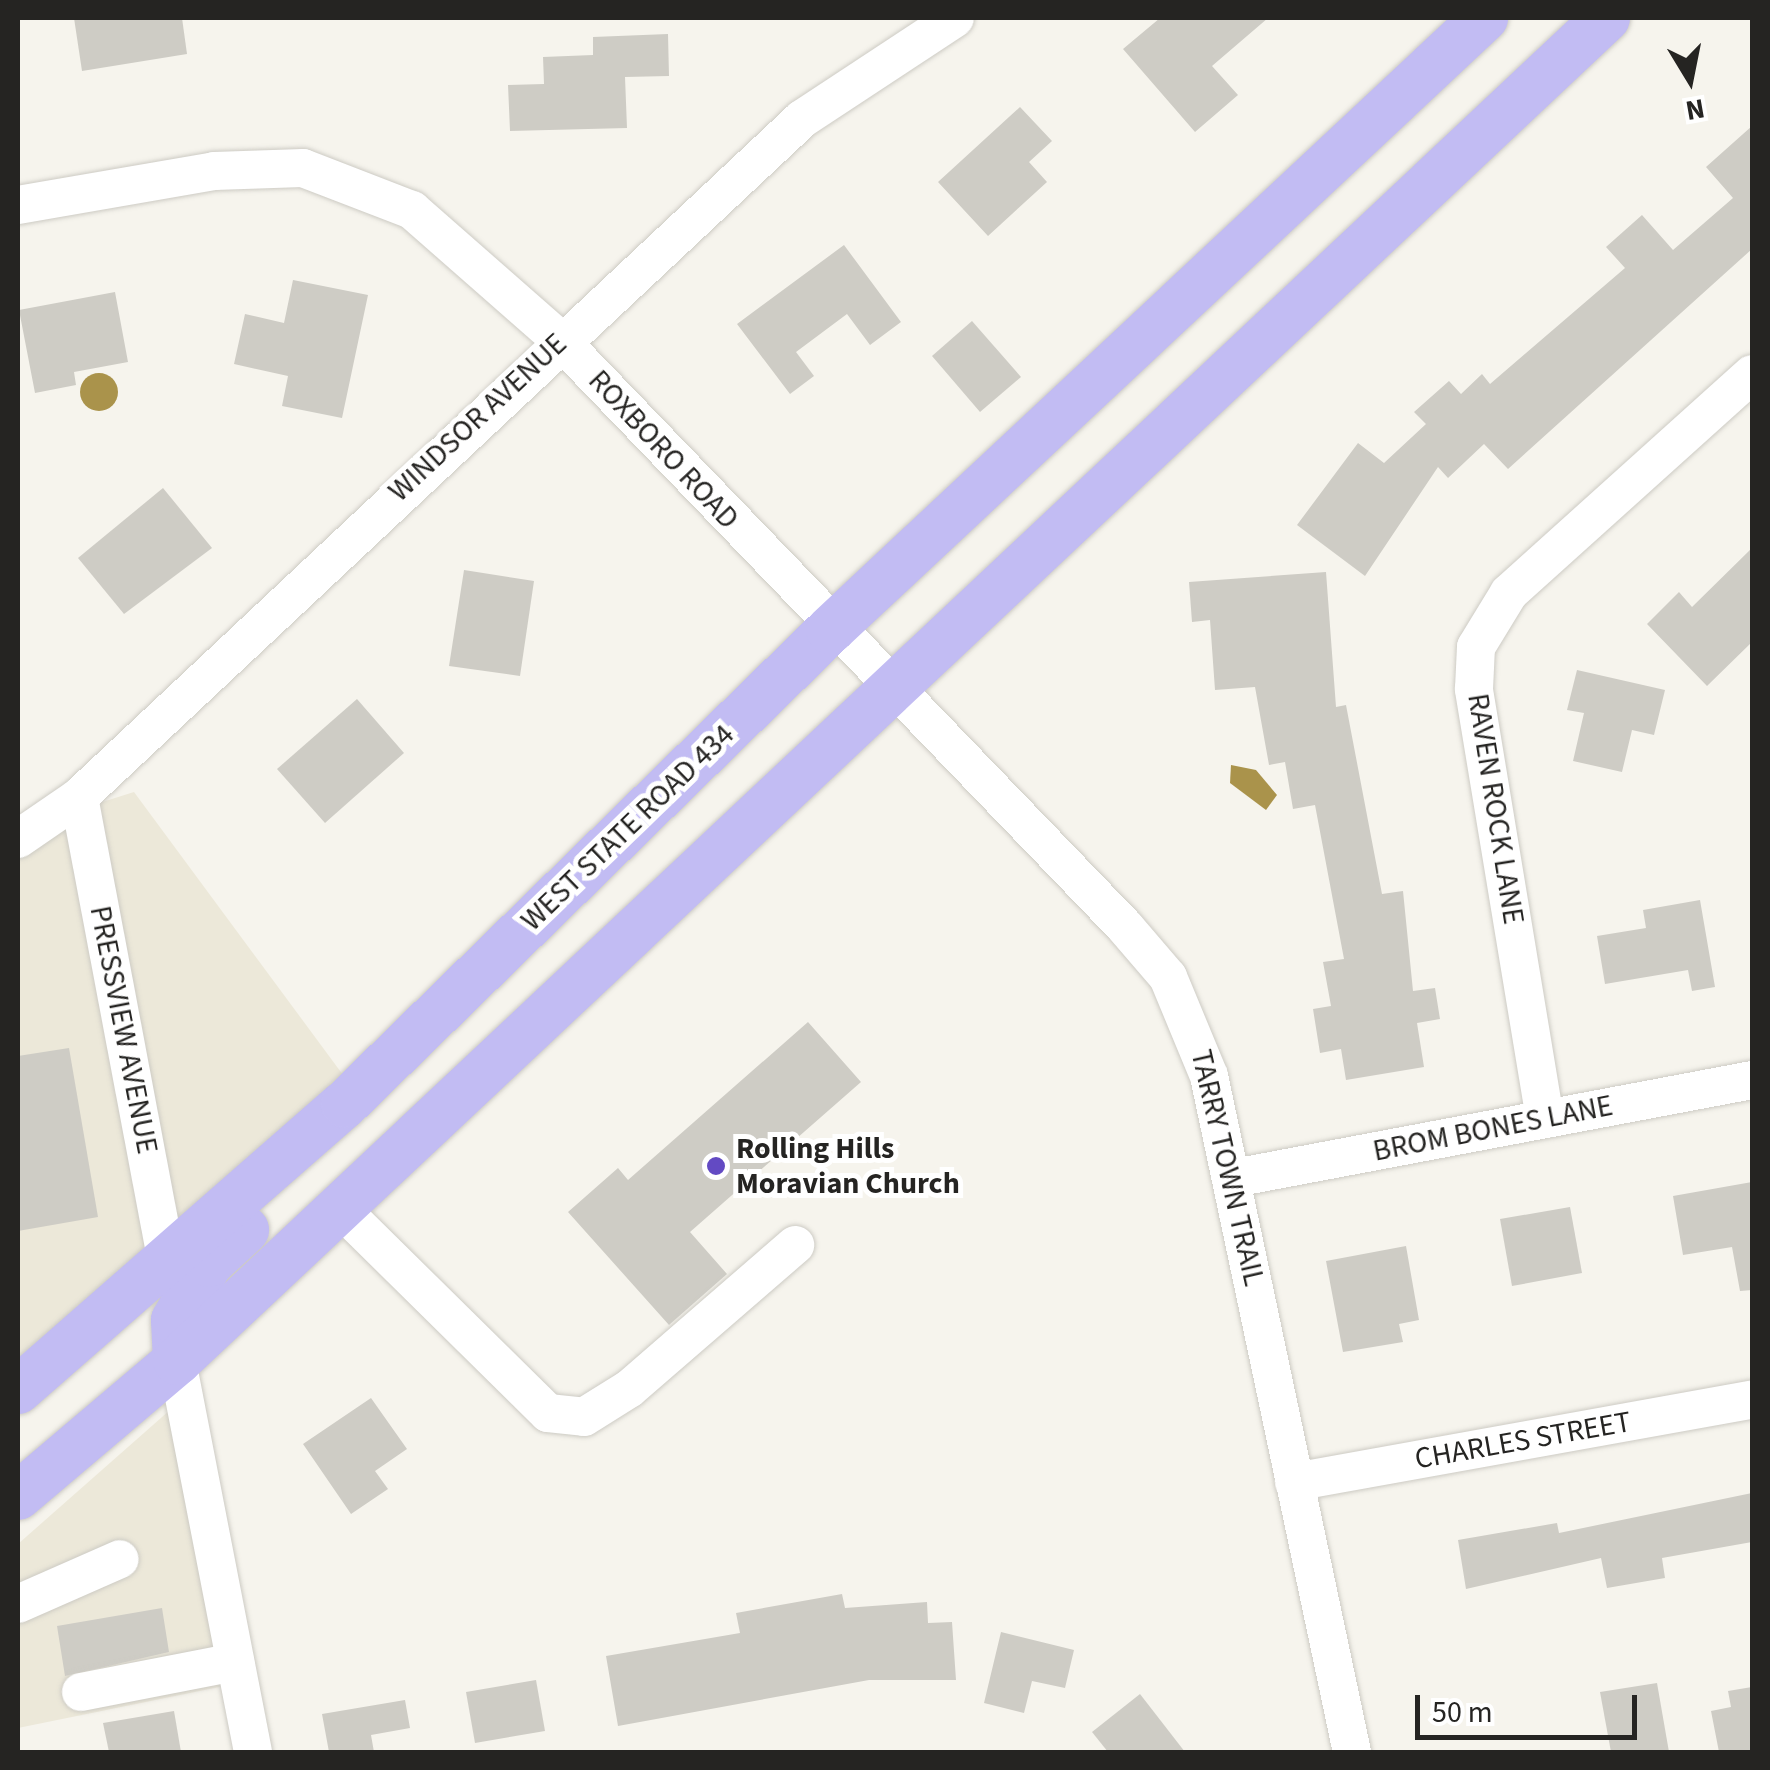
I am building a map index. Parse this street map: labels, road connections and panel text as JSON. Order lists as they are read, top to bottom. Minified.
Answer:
{"streets":{"main road":["WEST STATE ROAD 434"],"street":["WINDSOR AVENUE","ROXBORO ROAD","RAVEN ROCK LANE","PRESSVIEW AVENUE","BROM BONES LANE","TARRY TOWN TRAIL","CHARLES STREET"]},"crossings":[["WINDSOR AVENUE","ROXBORO ROAD"],["WINDSOR AVENUE","PRESSVIEW AVENUE"],["ROXBORO ROAD","WEST STATE ROAD 434"],["ROXBORO ROAD","TARRY TOWN TRAIL"],["RAVEN ROCK LANE","BROM BONES LANE"],["WEST STATE ROAD 434","PRESSVIEW AVENUE"],["BROM BONES LANE","TARRY TOWN TRAIL"],["TARRY TOWN TRAIL","CHARLES STREET"]],"places":["Rolling Hills Moravian Church"],"scale_bar":"50 m","north":"bottom"}
